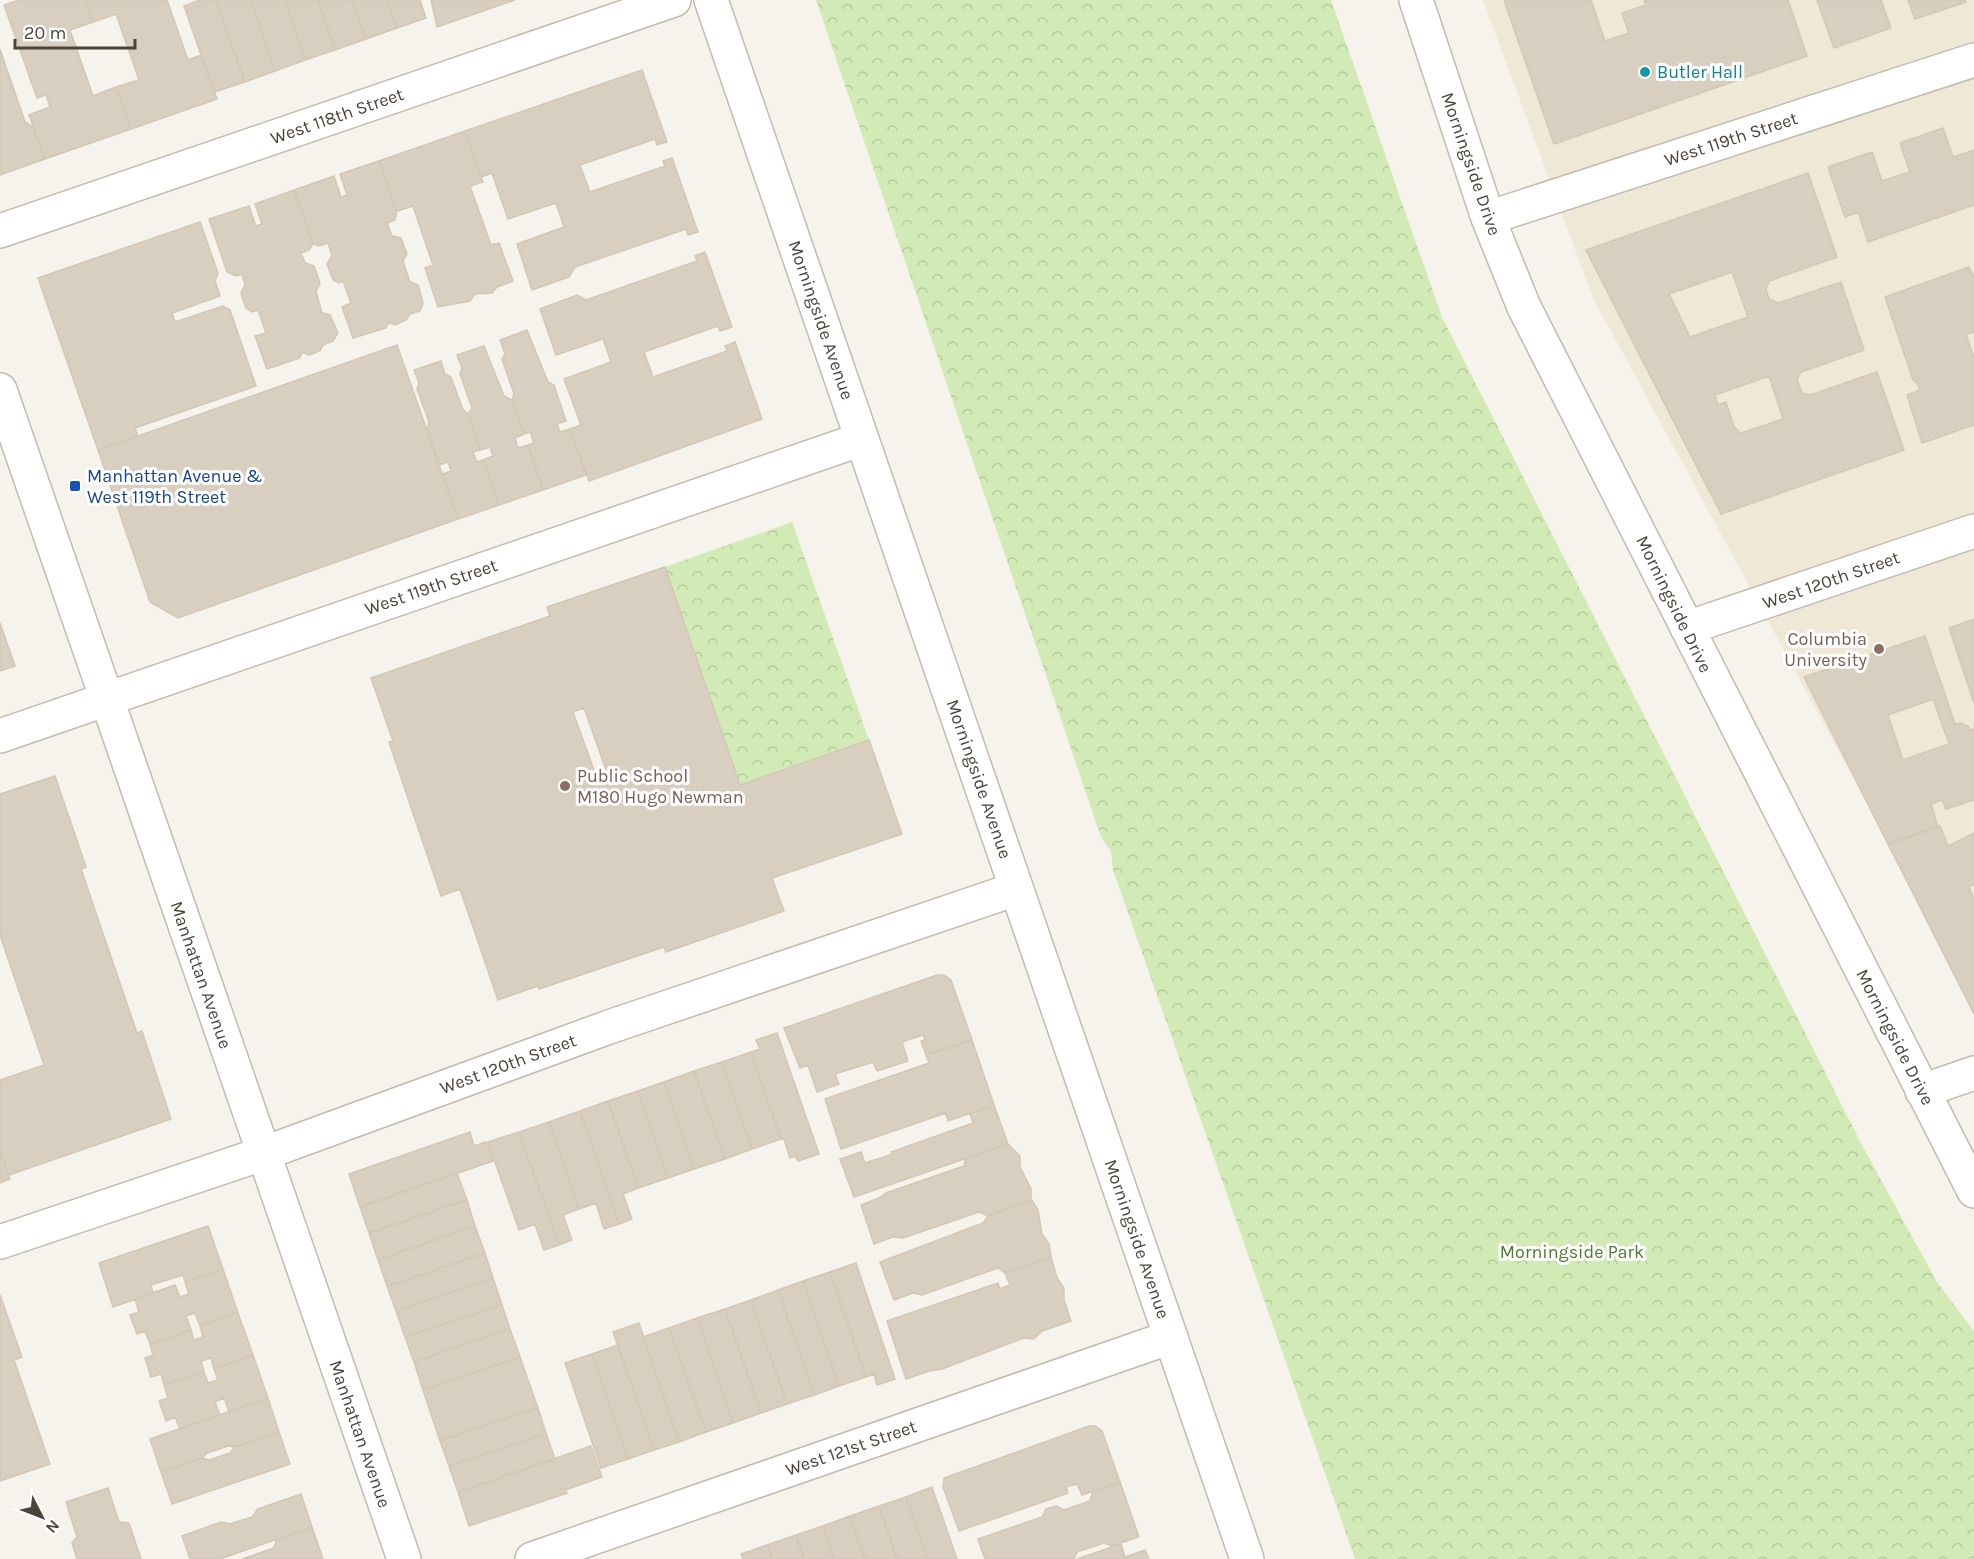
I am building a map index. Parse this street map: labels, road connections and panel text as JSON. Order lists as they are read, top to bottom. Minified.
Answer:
{"streets":{"street":["West 118th Street","West 119th Street","Morningside Drive","Morningside Avenue","West 120th Street","Manhattan Avenue","West 121st Street"]},"crossings":[["West 119th Street","Morningside Drive"],["West 119th Street","Morningside Avenue"],["West 119th Street","Manhattan Avenue"],["Morningside Drive","West 120th Street"],["Morningside Avenue","West 120th Street"],["Morningside Avenue","West 121st Street"],["West 120th Street","Manhattan Avenue"]],"parks":["Morningside Park"],"places":{"other":["Butler Hall","Columbia University","Public School M180 Hugo Newman"],"transit":["Manhattan Avenue & West 119th Street"]},"scale_bar":"20 m","north":"bottom right"}
